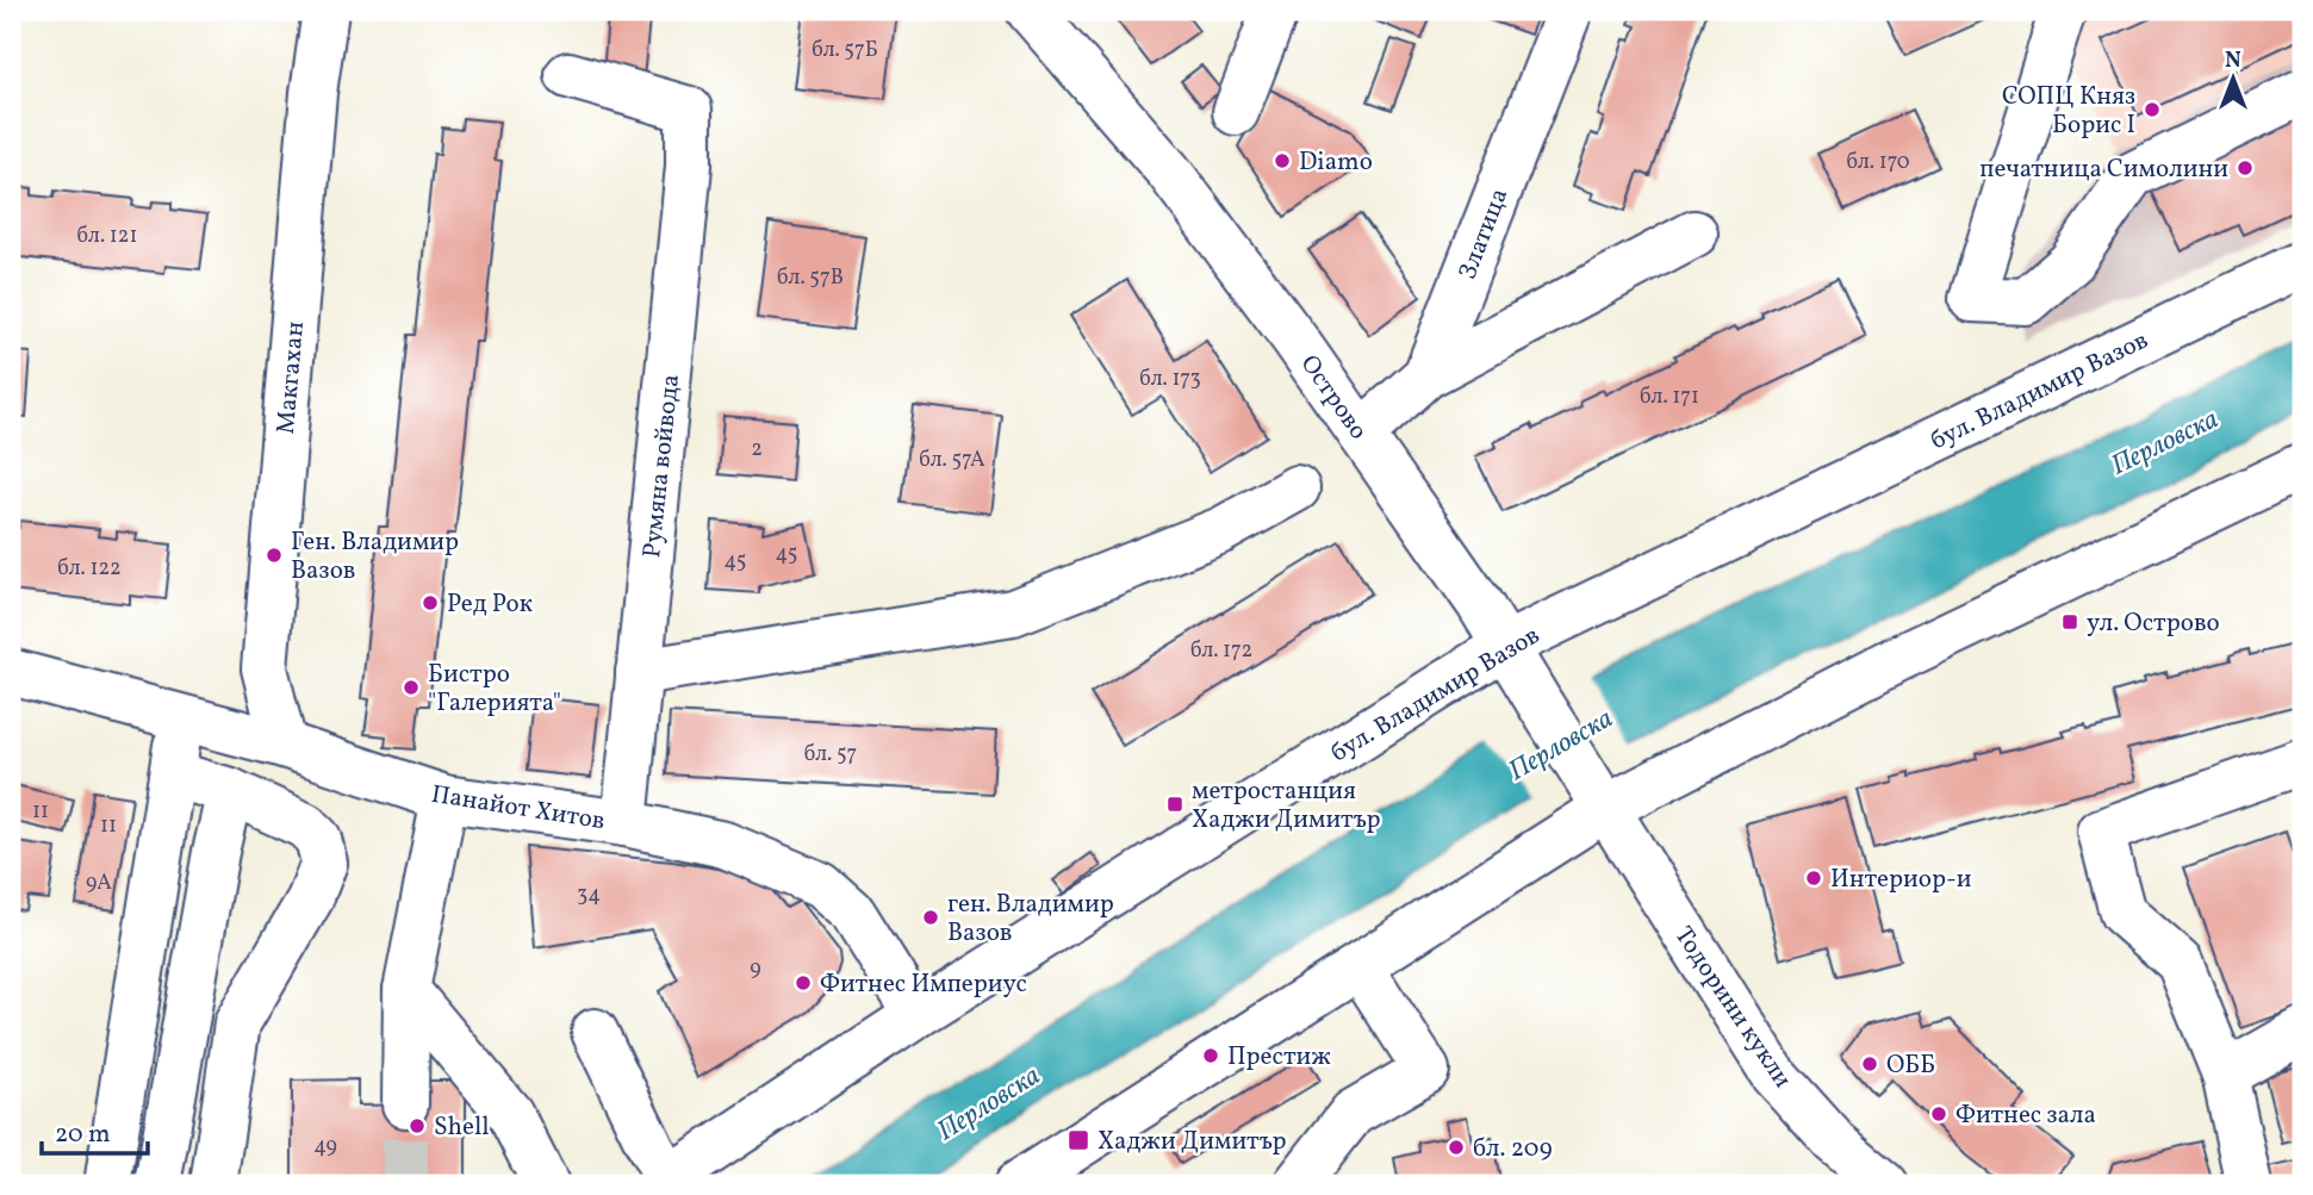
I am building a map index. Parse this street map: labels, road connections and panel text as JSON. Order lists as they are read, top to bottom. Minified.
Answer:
{"streets":{"street":["Златица","Макгахан","бул. Владимир Вазов","Острово","Румяна войвода","Панайот Хитов","Тодорини кукли"]},"crossings":[["Златица","Острово"],["Макгахан","Панайот Хитов"],["бул. Владимир Вазов","Острово"],["бул. Владимир Вазов","Панайот Хитов"],["Острово","Тодорини кукли"],["Румяна войвода","Панайот Хитов"]],"water":["Перловска"],"places":{"other":["СОПЦ Княз Борис I","Diamo","печатница Симолини","Ген. Владимир Вазов","Ред Рок","Бистро \"Галерията\"","Интериор-и","ген. Владимир Вазов","Фитнес Империус","Престиж","ОББ","Фитнес зала","Shell","бл. 209"],"transit":["ул. Острово","метростанция Хаджи Димитър","Хаджи Димитър"]},"house_numbers":["бл. 57Б","бл. 170","бл. 121","бл. 57В","бл. 173","бл. 171","2","бл. 57А","45","45","бл. 122","бл. 172","бл. 57","11","11","9А","34","9","49"],"scale_bar":"20 m","north":"top"}
